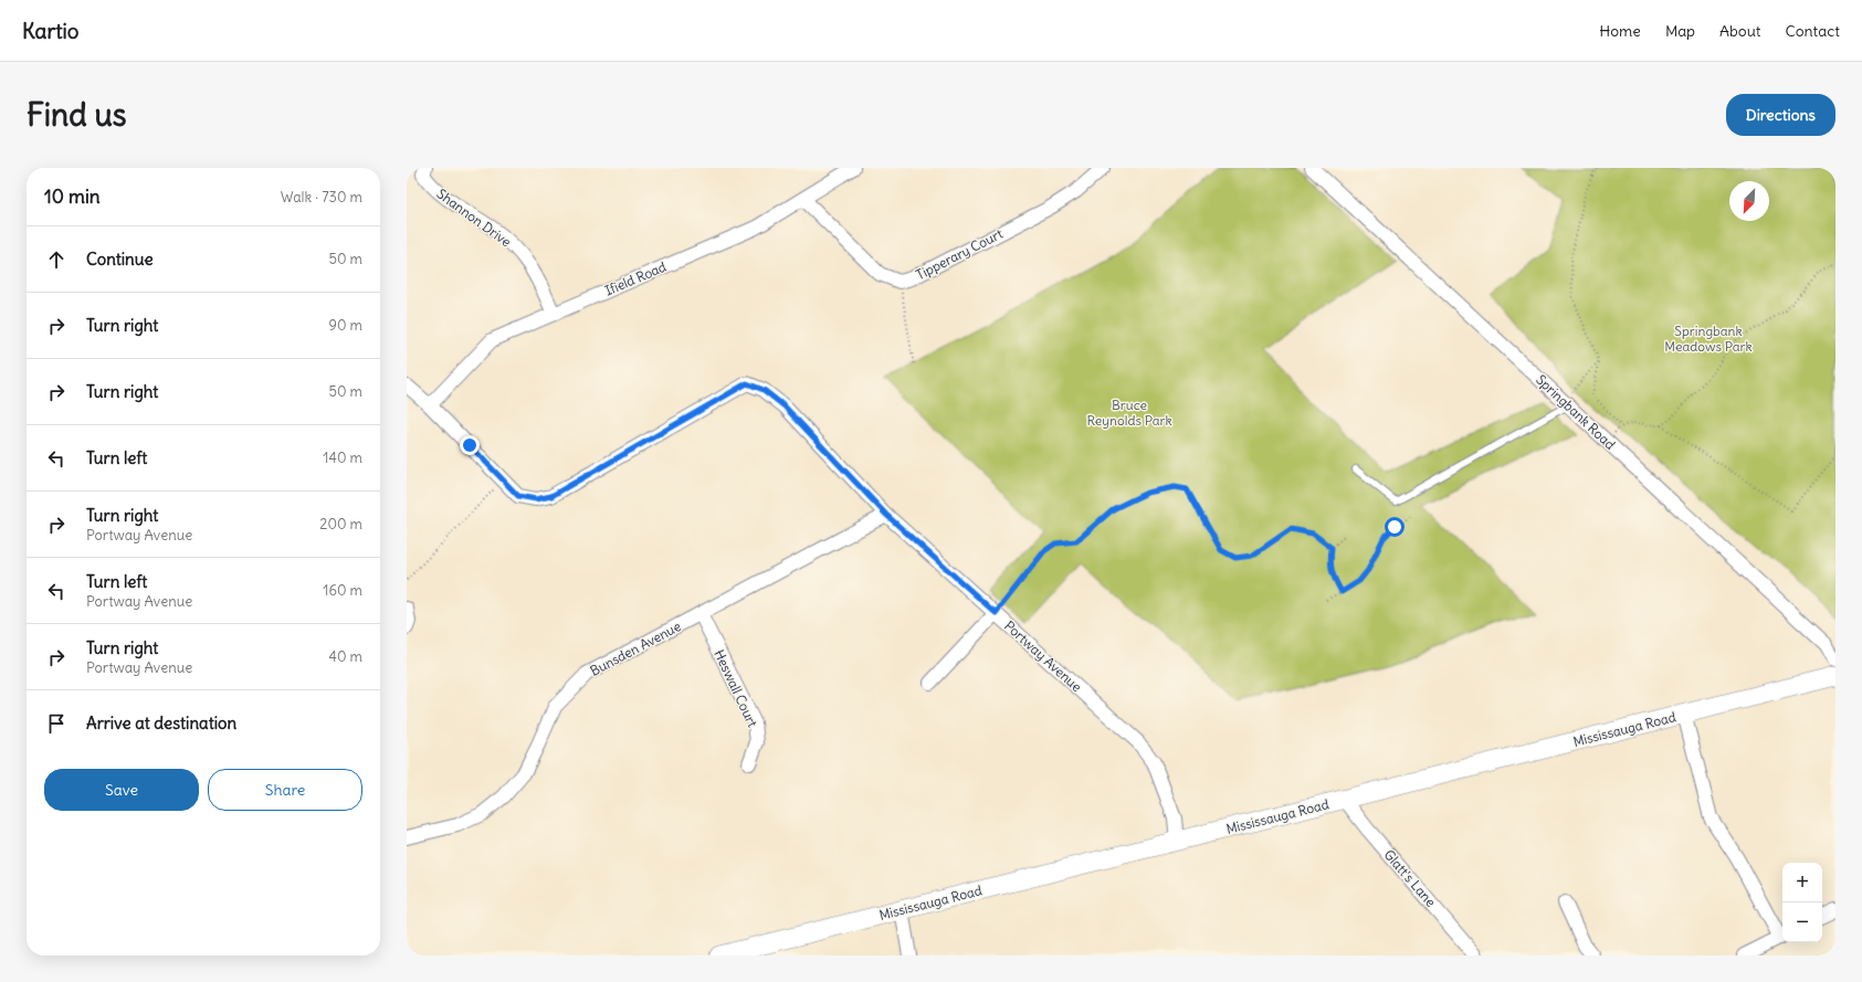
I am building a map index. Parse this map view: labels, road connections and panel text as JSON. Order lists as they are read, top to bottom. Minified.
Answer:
{"streets":{"main road":["Mississauga Road"],"street":["Shannon Drive","Tipperary Court","Ifield Road","Springbank Road","Bunsden Avenue","Portway Avenue","Heswall Court","Glatt's Lane"]},"crossings":[["Shannon Drive","Ifield Road"],["Tipperary Court","Ifield Road"],["Ifield Road","Portway Avenue"],["Bunsden Avenue","Portway Avenue"],["Bunsden Avenue","Heswall Court"],["Portway Avenue","Mississauga Road"],["Mississauga Road","Glatt's Lane"]],"parks":["Springbank Meadows Park","Bruce Reynolds Park"],"north":"bottom left","page":{"header":"Kartio","nav":["Home","Map","About","Contact"],"buttons":["Directions",["Save","Share"]],"title":"Find us","heading":["10 min","Walk · 730 m"],"list":[["Continue","50 m"],["Turn right","90 m"],["Turn right","50 m"],["Turn left","140 m"],["Turn right","Portway Avenue","200 m"],["Turn left","Portway Avenue","160 m"],["Turn right","Portway Avenue","40 m"],"Arrive at destination"],"map_buttons":["+","−"]}}
